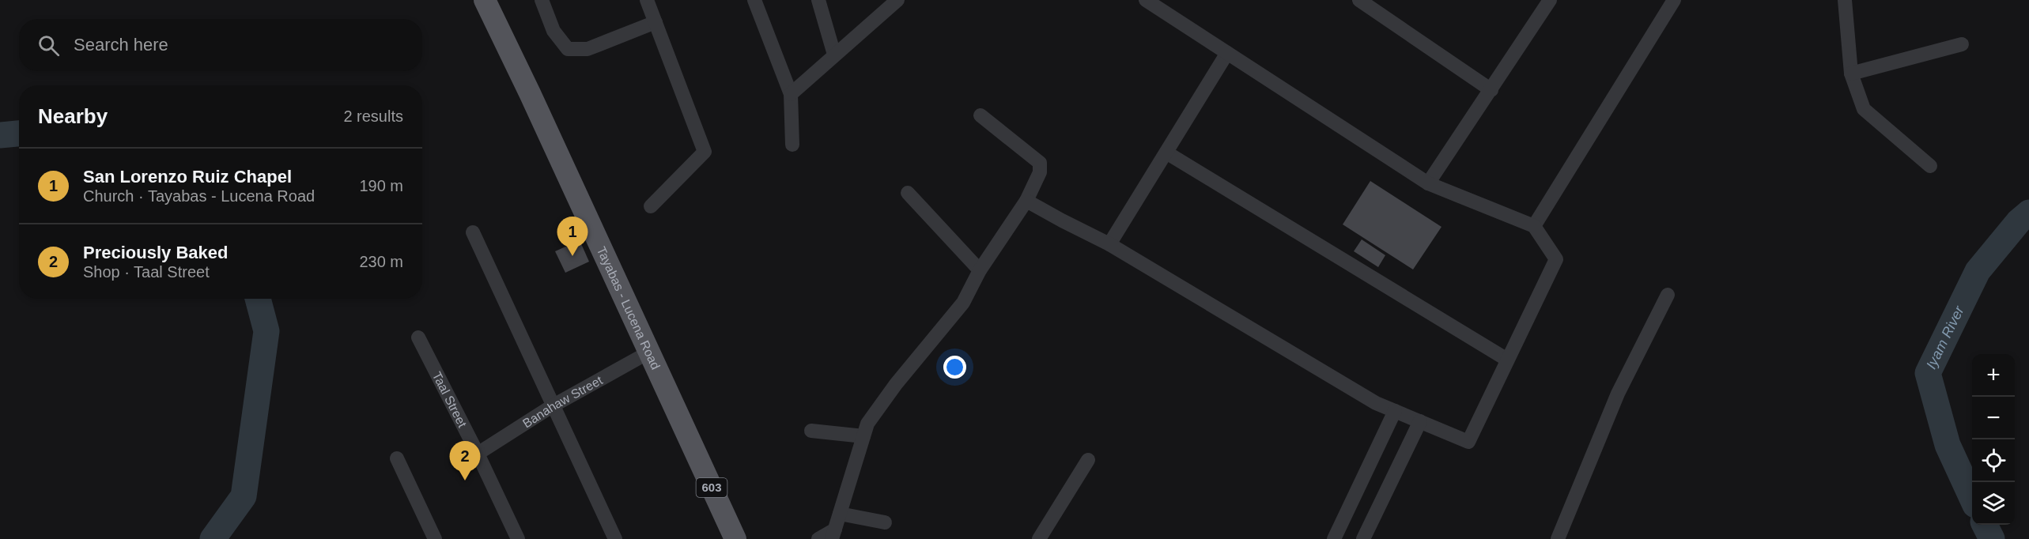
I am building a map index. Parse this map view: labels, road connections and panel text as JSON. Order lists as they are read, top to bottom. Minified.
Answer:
{"streets":{"main road":["Tayabas - Lucena Road","603"],"street":["Taal Street","Banahaw Street"]},"crossings":[["Tayabas - Lucena Road","Banahaw Street"],["Taal Street","Banahaw Street"]],"water":["Iyam River"],"page":{"search":"Search here","heading":["Nearby","2 results"],"list":[{"mark":"1","name":"San Lorenzo Ruiz Chapel","note":"Church · Tayabas - Lucena Road","value":"190 m"},{"mark":"2","name":"Preciously Baked","note":"Shop · Taal Street","value":"230 m"}],"pins":["1","2"],"map_buttons":["+","−"]}}
